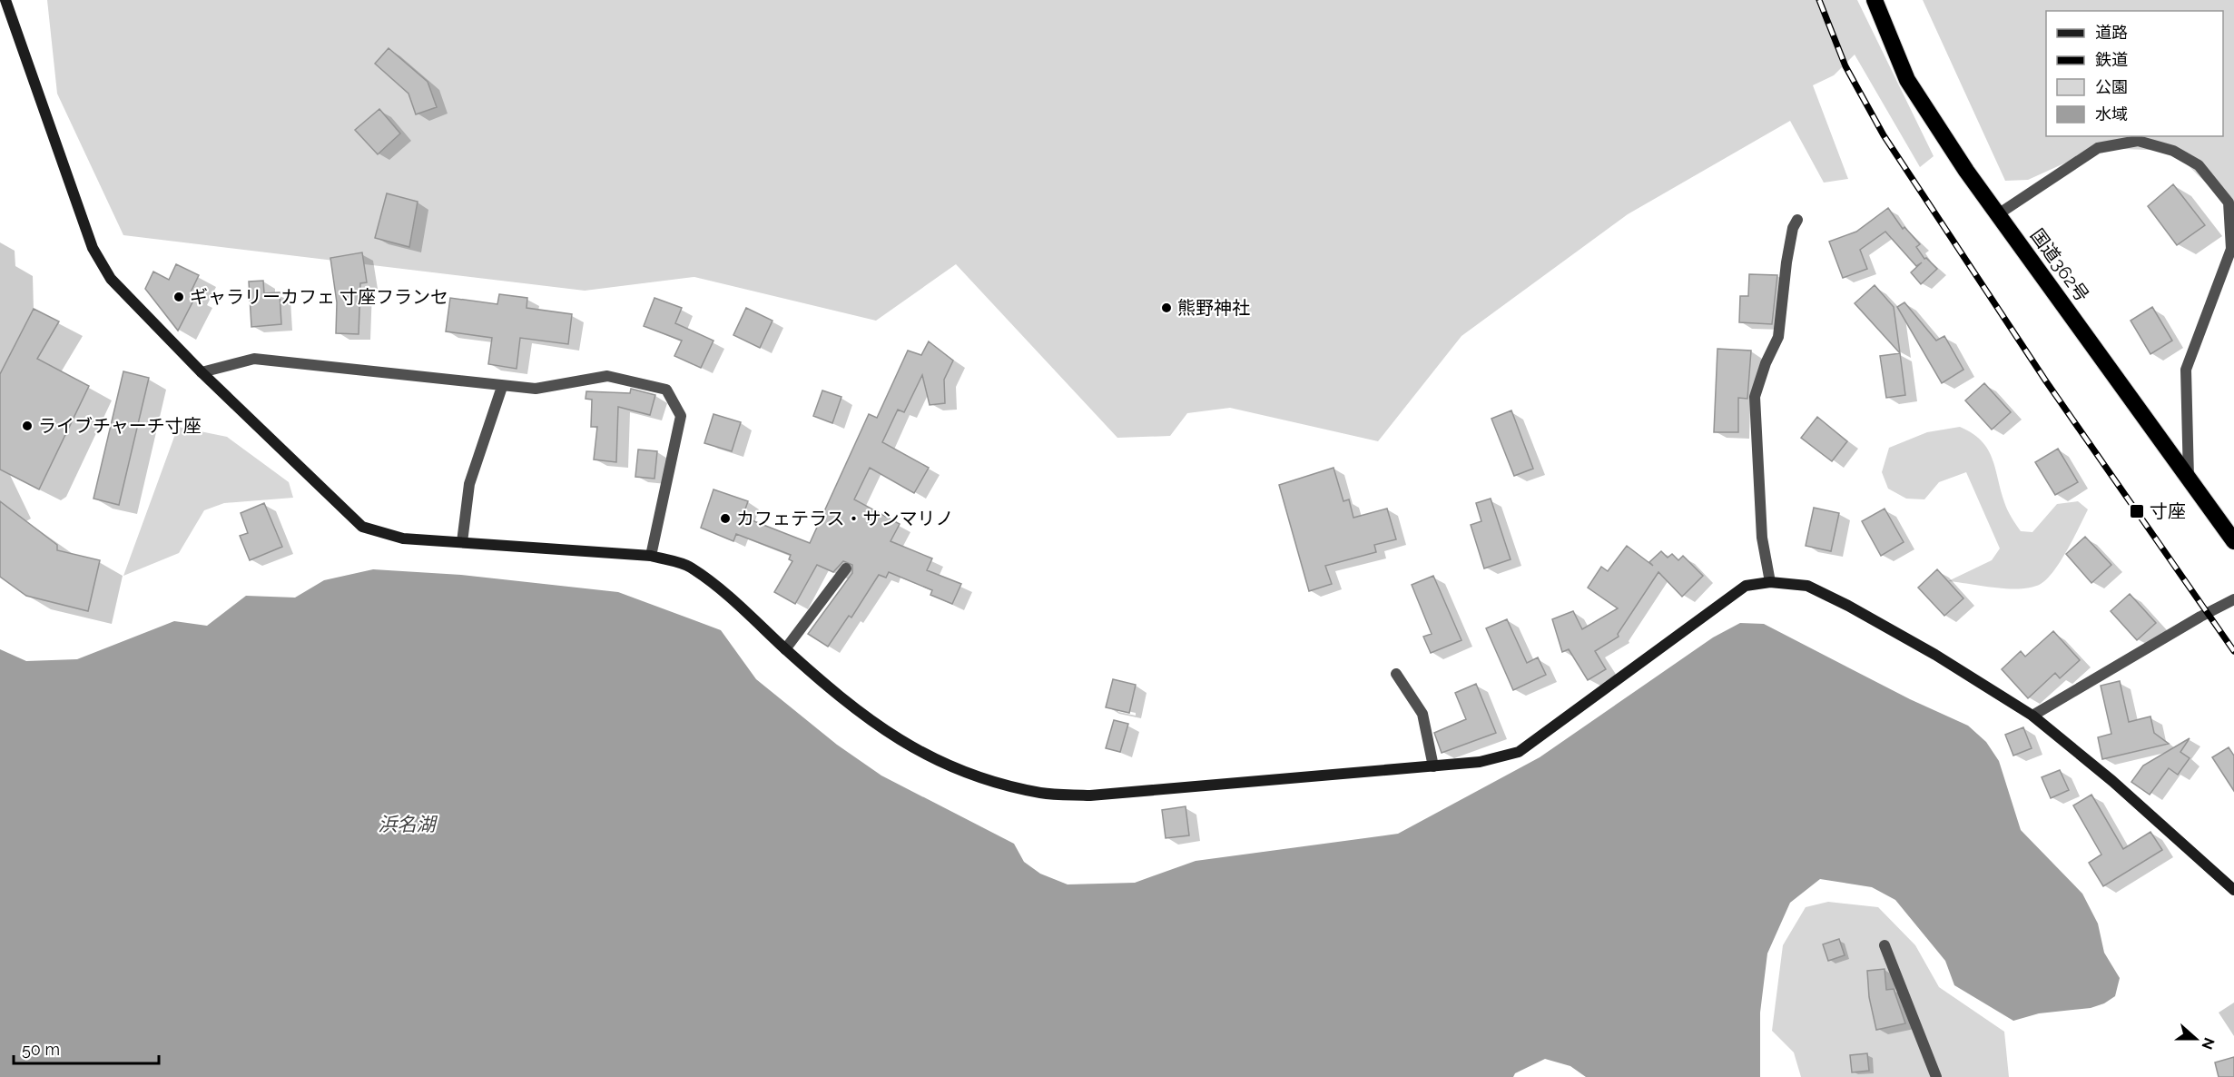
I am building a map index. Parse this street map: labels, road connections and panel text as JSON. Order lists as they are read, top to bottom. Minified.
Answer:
{"streets":{"highway":["国道362号"]},"water":["浜名湖"],"places":{"other":["ギャラリーカフェ 寸座フランセ","熊野神社","ライブチャーチ寸座","カフェテラス・サンマリノ"],"transit":["寸座"]},"legend":["道路","鉄道","公園","水域"],"scale_bar":"50 m","north":"right"}
